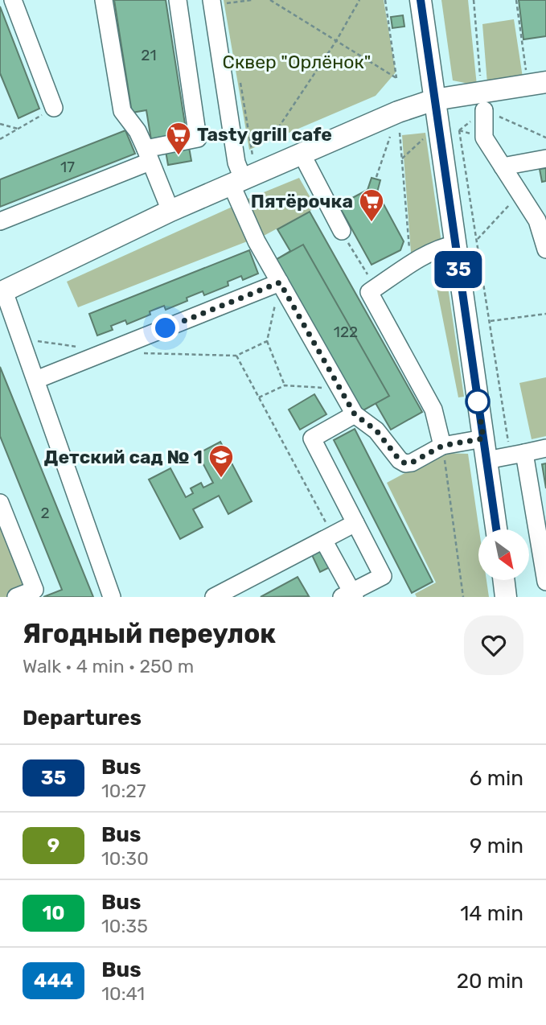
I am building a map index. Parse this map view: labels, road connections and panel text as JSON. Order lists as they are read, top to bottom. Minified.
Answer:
{"parks":["Сквер \"Орлёнок\""],"places":{"supermarket":["Tasty grill cafe","Пятёрочка"],"school or university":["Детский сад № 1"]},"lines":["bus line 35"],"house_numbers":["21","17","122","2"],"north":"bottom right","page":{"on_map":"35","heading":[["Ягодный переулок","Walk · 4 min · 250 m"],"Departures"],"list":[{"mark":"35","name":"Bus","note":"10:27","value":"6 min"},{"mark":"9","name":"Bus","note":"10:30","value":"9 min"},{"mark":"10","name":"Bus","note":"10:35","value":"14 min"},{"mark":"444","name":"Bus","note":"10:41","value":"20 min"}]}}
